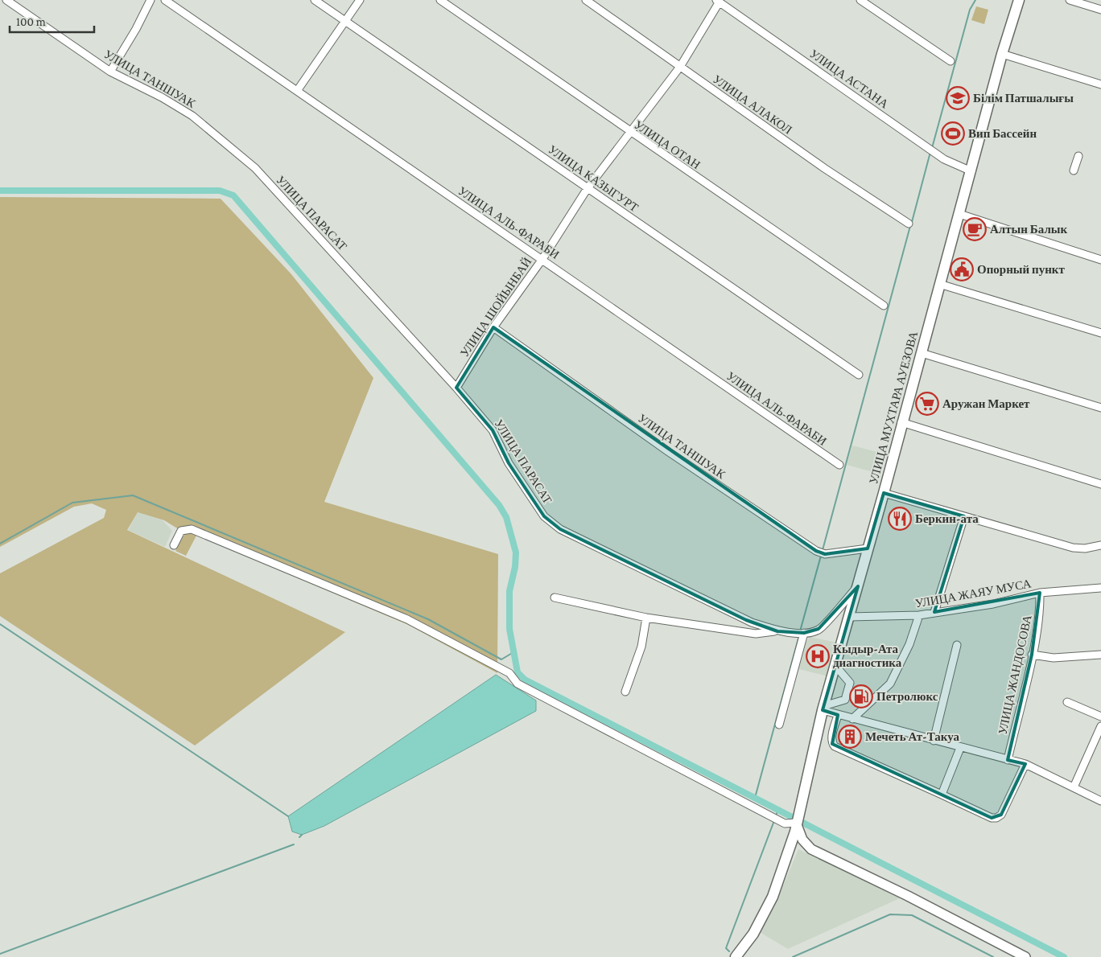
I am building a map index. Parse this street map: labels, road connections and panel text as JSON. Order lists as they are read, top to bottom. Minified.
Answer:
{"streets":{"main road":["УЛИЦА МУХТАРА АУЕЗОВА"],"street":["УЛИЦА ТАНШУАК","УЛИЦА АСТАНА","УЛИЦА АЛАКОЛ","УЛИЦА ОТАН","УЛИЦА КАЗЫГУРТ","УЛИЦА ПАРАСАТ","УЛИЦА АЛЬ-ФАРАБИ","УЛИЦА ШОЙЫНБАЙ","УЛИЦА ЖАЯУ МУСА","УЛИЦА ЖАНДОСОВА"]},"crossings":[["УЛИЦА ТАНШУАК","УЛИЦА ПАРАСАТ"],["УЛИЦА ТАНШУАК","УЛИЦА ШОЙЫНБАЙ"],["УЛИЦА ТАНШУАК","УЛИЦА МУХТАРА АУЕЗОВА"],["УЛИЦА АСТАНА","УЛИЦА ШОЙЫНБАЙ"],["УЛИЦА АСТАНА","УЛИЦА МУХТАРА АУЕЗОВА"],["УЛИЦА АЛАКОЛ","УЛИЦА ШОЙЫНБАЙ"],["УЛИЦА ОТАН","УЛИЦА ШОЙЫНБАЙ"],["УЛИЦА КАЗЫГУРТ","УЛИЦА ШОЙЫНБАЙ"],["УЛИЦА ПАРАСАТ","УЛИЦА ШОЙЫНБАЙ"],["УЛИЦА ПАРАСАТ","УЛИЦА МУХТАРА АУЕЗОВА"],["УЛИЦА АЛЬ-ФАРАБИ","УЛИЦА ШОЙЫНБАЙ"],["УЛИЦА МУХТАРА АУЕЗОВА","УЛИЦА ЖАЯУ МУСА"],["УЛИЦА ЖАЯУ МУСА","УЛИЦА ЖАНДОСОВА"]],"places":{"school or university":["Білім Патшалығы"],"sports":["Вип Бассейн"],"cafe":["Алтын Балык"],"public building":["Опорный пункт"],"supermarket":["Аружан Маркет"],"restaurant":["Беркин-ата"],"hospital":["Кыдыр-Ата диагностика"],"fuel station":["Петролюкс"],"building":["Мечеть Ат-Такуа"]},"scale_bar":"100 m"}
